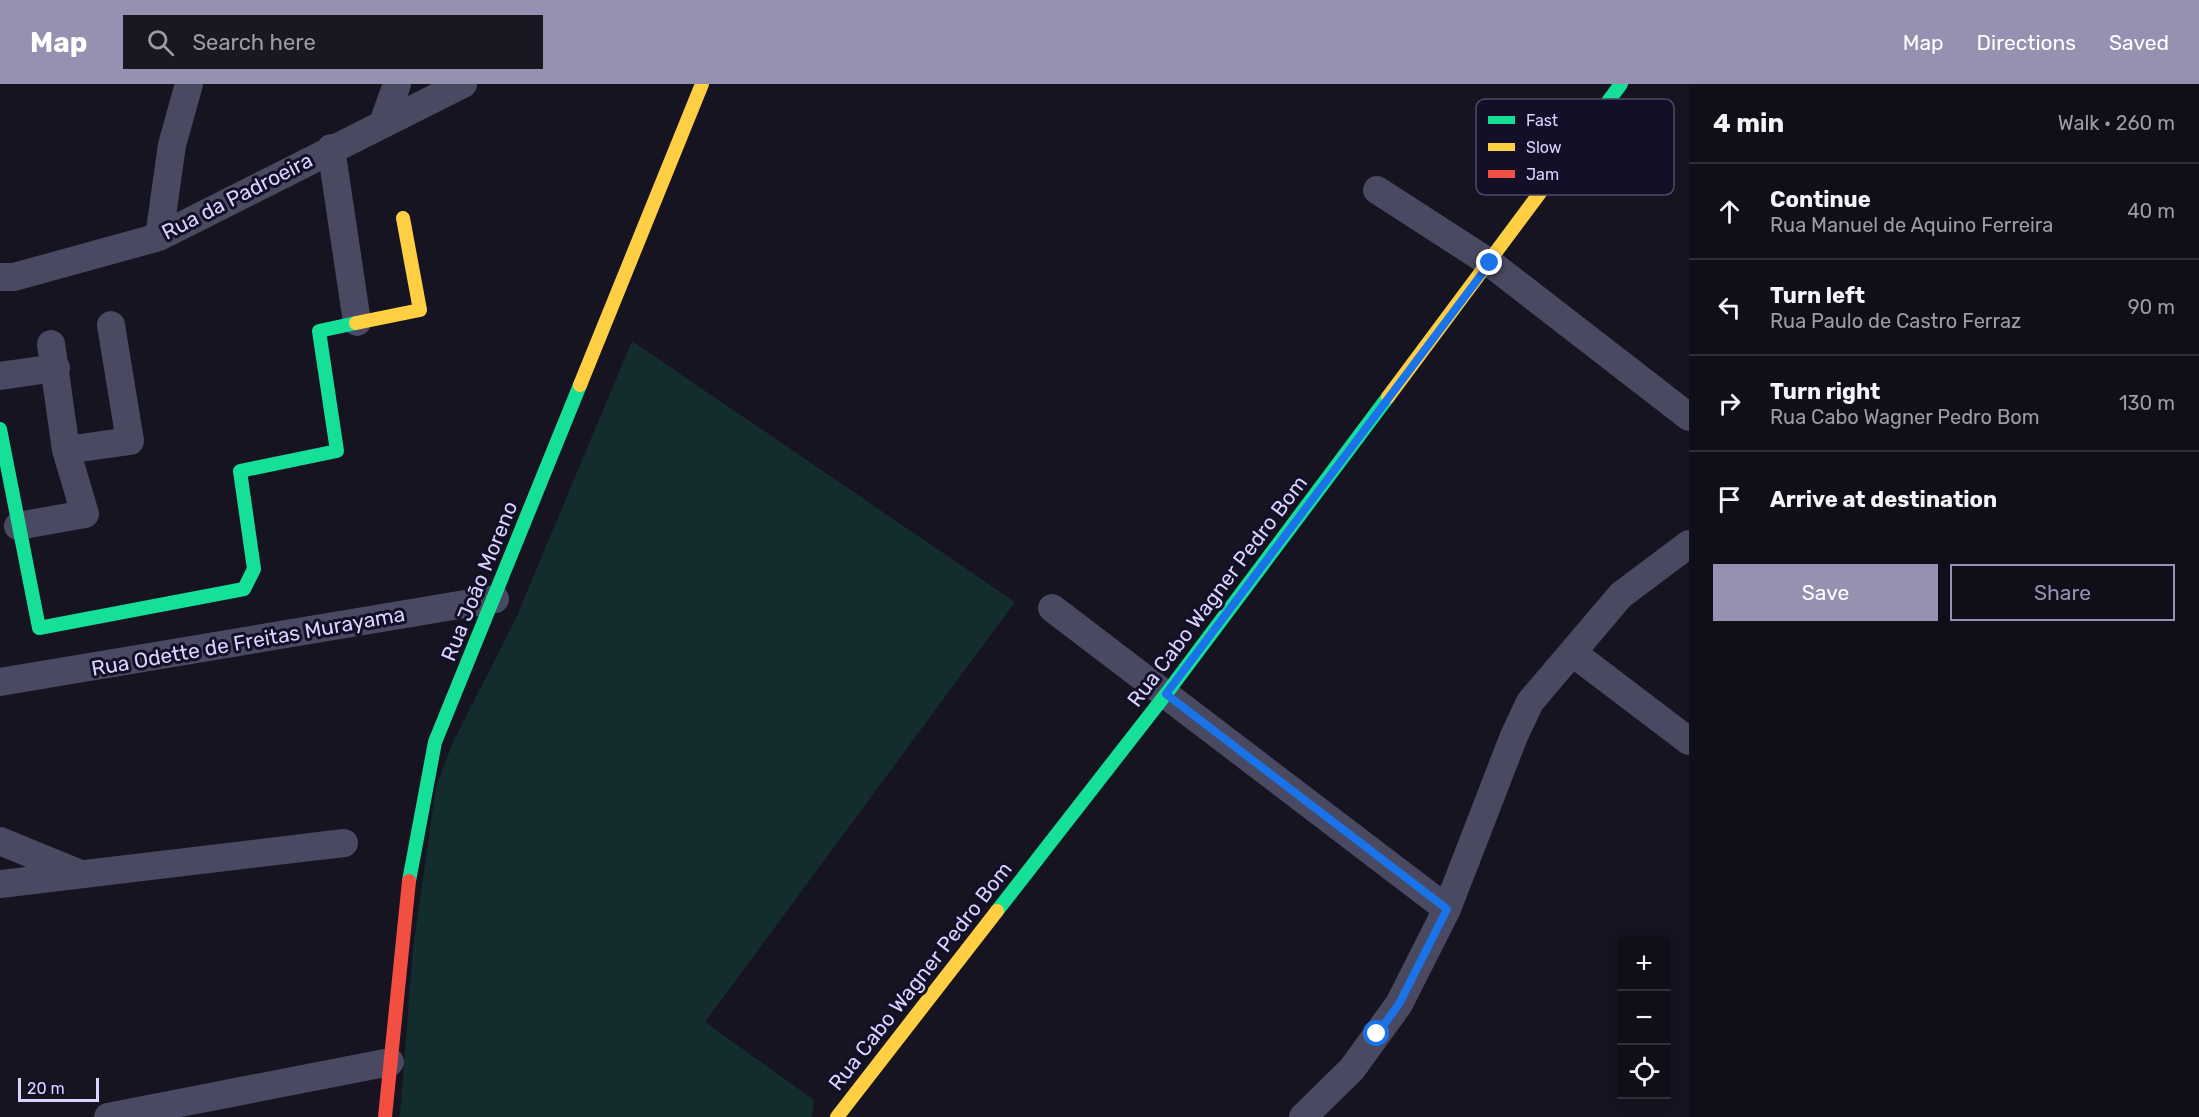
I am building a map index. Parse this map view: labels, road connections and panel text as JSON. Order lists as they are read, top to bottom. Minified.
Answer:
{"streets":{"street":["Rua da Padroeira","Rua João Moreno","Rua Cabo Wagner Pedro Bom","Rua Odette de Freitas Murayama"]},"crossings":[["Rua João Moreno","Rua Odette de Freitas Murayama"]],"legend":["Fast","Slow","Jam"],"scale_bar":"20 m","page":{"header":"Map","search":"Search here","nav":["Map","Directions","Saved"],"heading":["4 min","Walk · 260 m"],"list":[["Continue","Rua Manuel de Aquino Ferreira","40 m"],["Turn left","Rua Paulo de Castro Ferraz","90 m"],["Turn right","Rua Cabo Wagner Pedro Bom","130 m"],"Arrive at destination"],"buttons":["Save","Share"],"map_buttons":["+","−"],"scale":"20 m"}}
